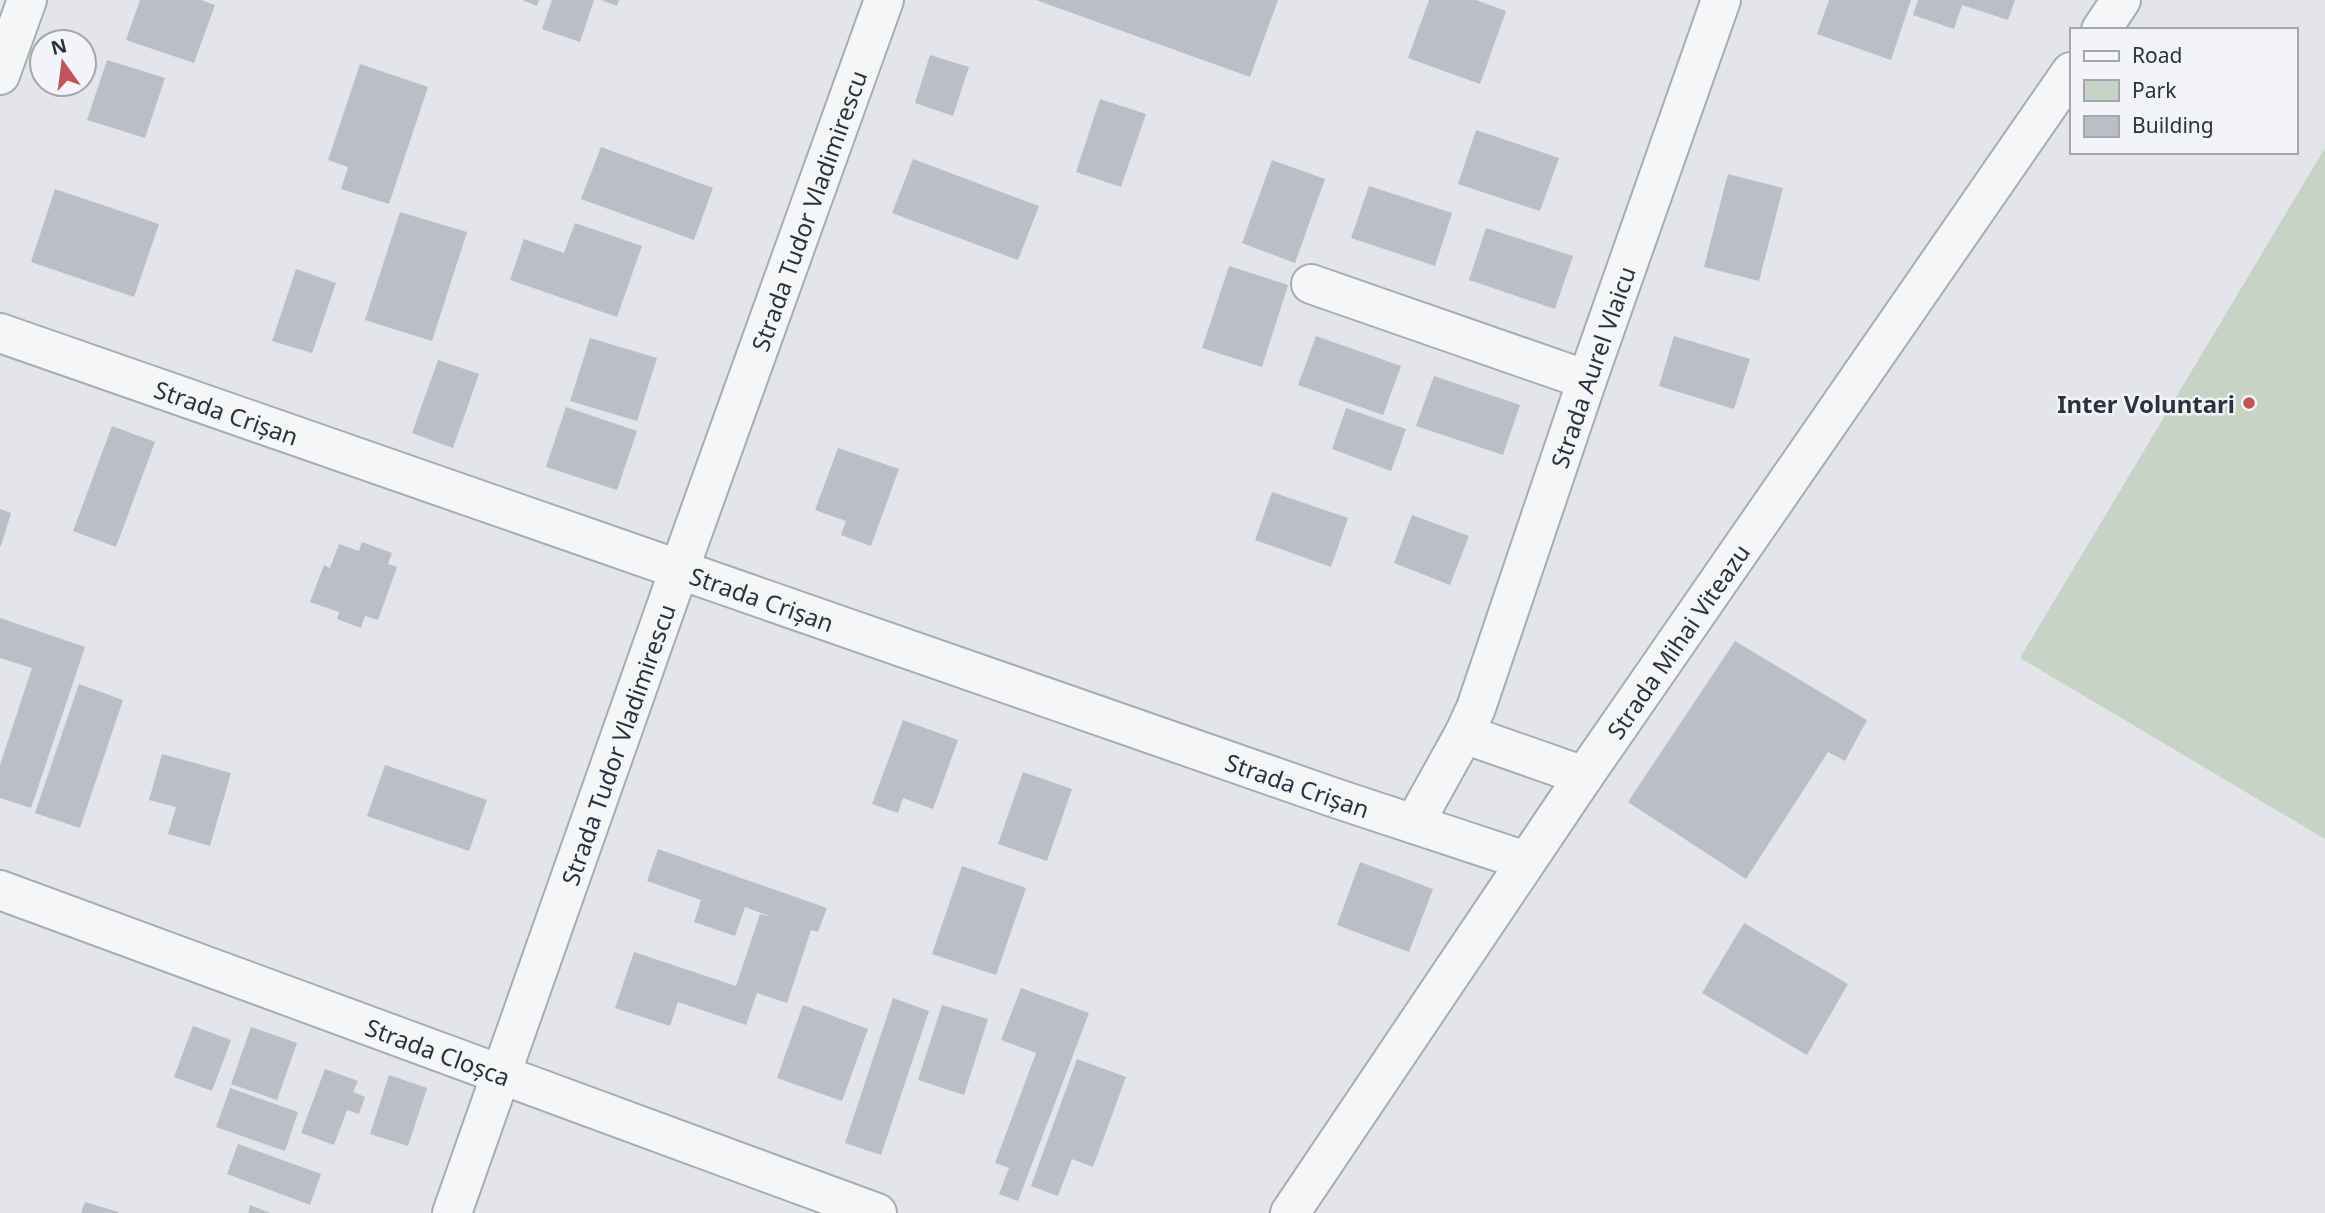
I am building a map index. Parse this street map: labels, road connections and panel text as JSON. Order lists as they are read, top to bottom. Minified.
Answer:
{"streets":{"street":["Strada Tudor Vladimirescu","Strada Aurel Vlaicu","Strada Crișan","Strada Mihai Viteazu","Strada Cloșca"]},"crossings":[["Strada Tudor Vladimirescu","Strada Crișan"],["Strada Tudor Vladimirescu","Strada Cloșca"],["Strada Aurel Vlaicu","Strada Crișan"],["Strada Crișan","Strada Mihai Viteazu"]],"places":["Inter Voluntari"],"legend":["Road","Park","Building"],"north":"top"}
